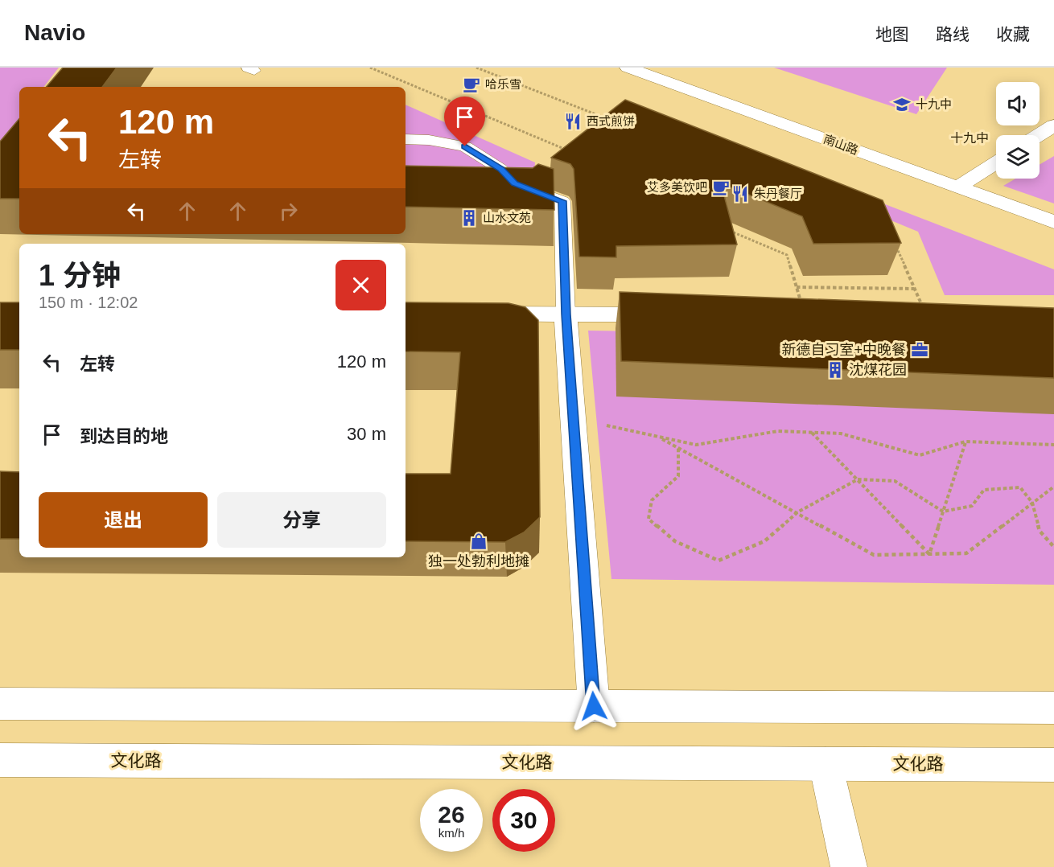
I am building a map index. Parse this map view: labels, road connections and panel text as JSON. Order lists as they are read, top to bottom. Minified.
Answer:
{"streets":{"main road":["南山路","文化路"]},"districts":["十九中"],"places":{"cafe":["哈乐雪","艾多美饮吧"],"school or university":["十九中"],"restaurant":["西式煎饼","朱丹餐厅"],"building":["山水文苑","沈煤花园"],"office":["新德自习室+中晚餐"],"shop":["独一处勃利地摊"]},"page":{"header":"Navio","nav":["地图","路线","收藏"],"turn":["120 m","左转"],"heading":["1 分钟","150 m · 12:02"],"list":[{"name":"左转","value":"120 m"},{"name":"到达目的地","value":"30 m"}],"buttons":["退出","分享"],"speed":"26 km/h","limit":"30"}}
